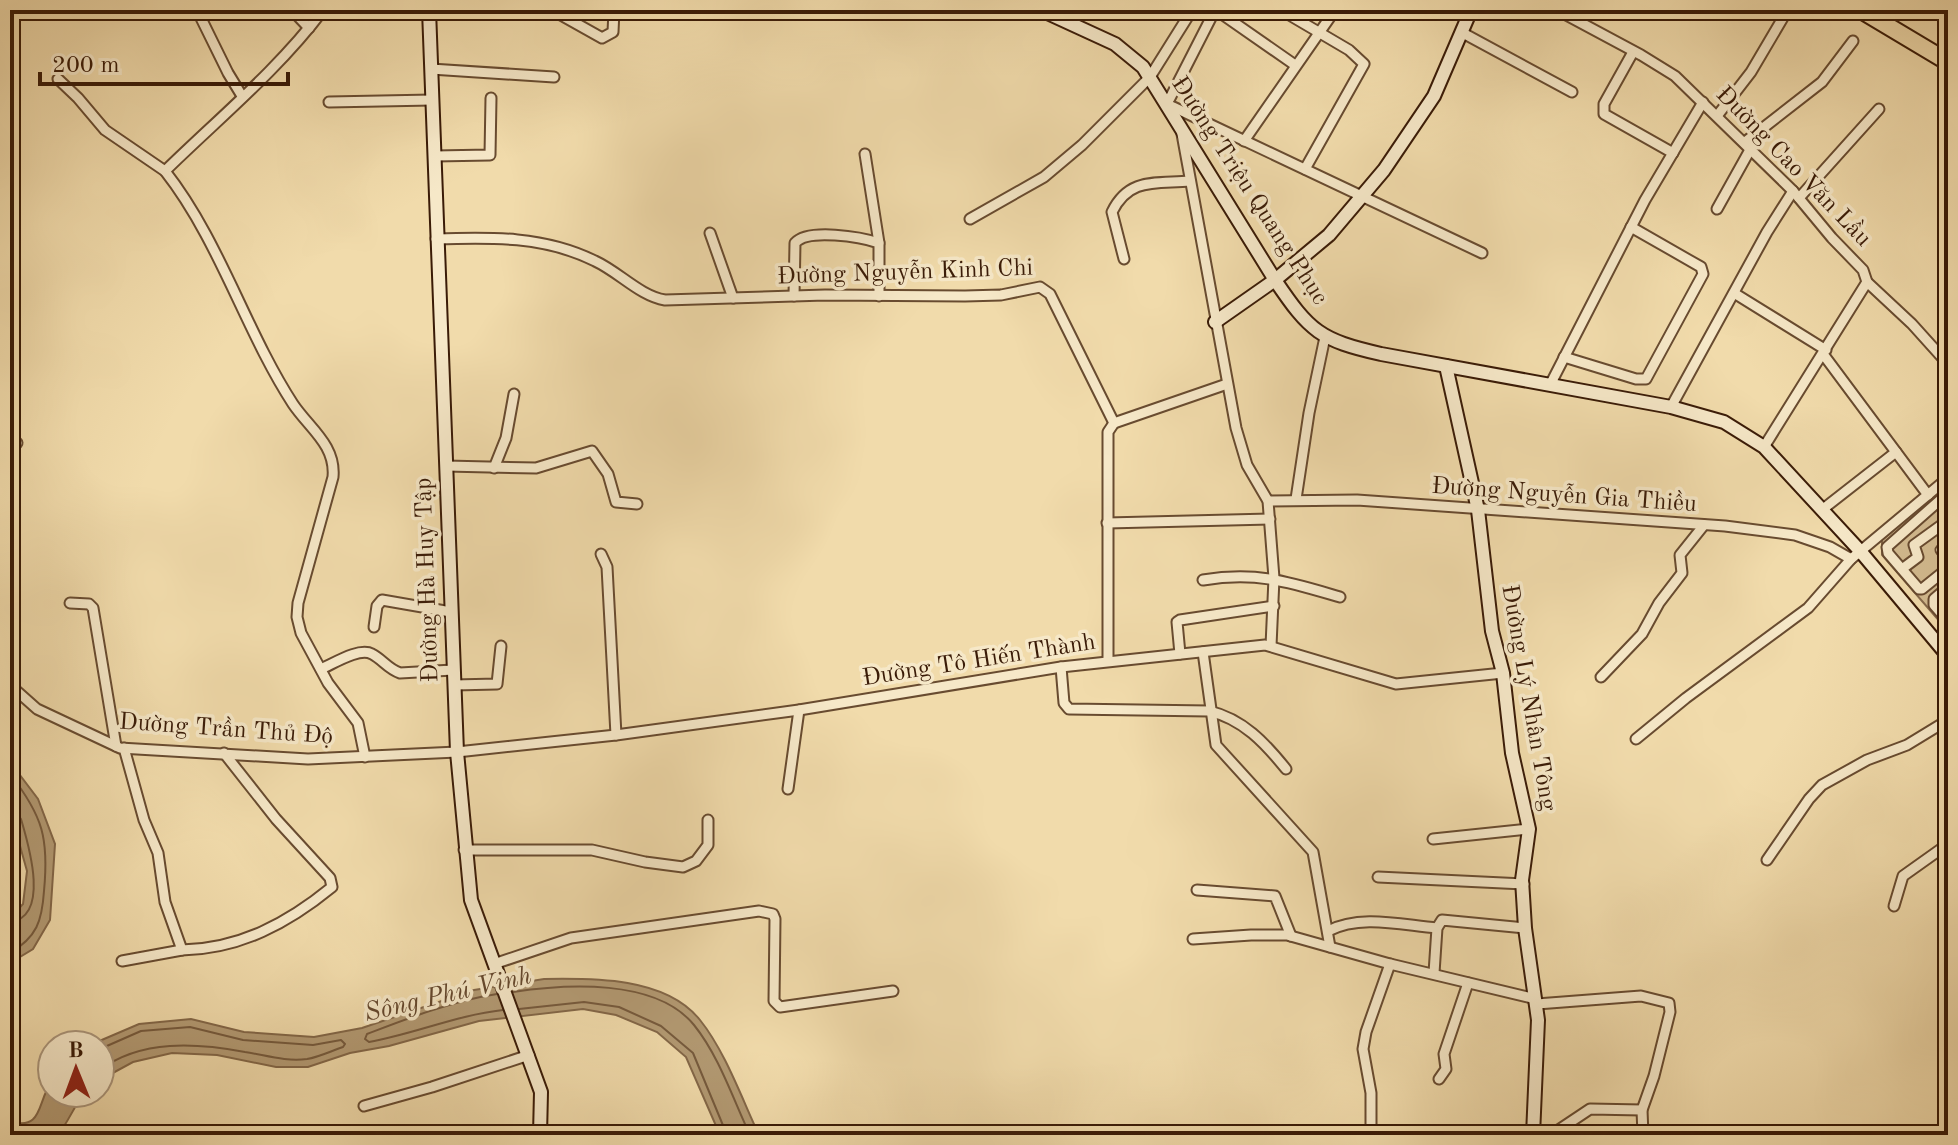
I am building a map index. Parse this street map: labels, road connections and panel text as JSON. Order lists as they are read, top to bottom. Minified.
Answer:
{"streets":{"street":["Đường Cao Văn Lầu","Đường Triệu Quang Phục","Đường Nguyễn Kinh Chi","Đường Nguyễn Gia Thiều","Đường Hà Huy Tập","Đường Tô Hiến Thành","Đường Lý Nhân Tông","Dường Trần Thủ Độ"]},"crossings":[["Đường Cao Văn Lầu","Đường Triệu Quang Phục"],["Đường Triệu Quang Phục","Đường Nguyễn Gia Thiều"],["Đường Triệu Quang Phục","Đường Lý Nhân Tông"],["Đường Nguyễn Kinh Chi","Đường Hà Huy Tập"],["Đường Nguyễn Gia Thiều","Đường Lý Nhân Tông"],["Đường Hà Huy Tập","Đường Tô Hiến Thành"],["Đường Hà Huy Tập","Dường Trần Thủ Độ"],["Đường Tô Hiến Thành","Đường Lý Nhân Tông"],["Đường Tô Hiến Thành","Dường Trần Thủ Độ"]],"water":["Sông Phú Vinh"],"scale_bar":"200 m","north":"top"}
